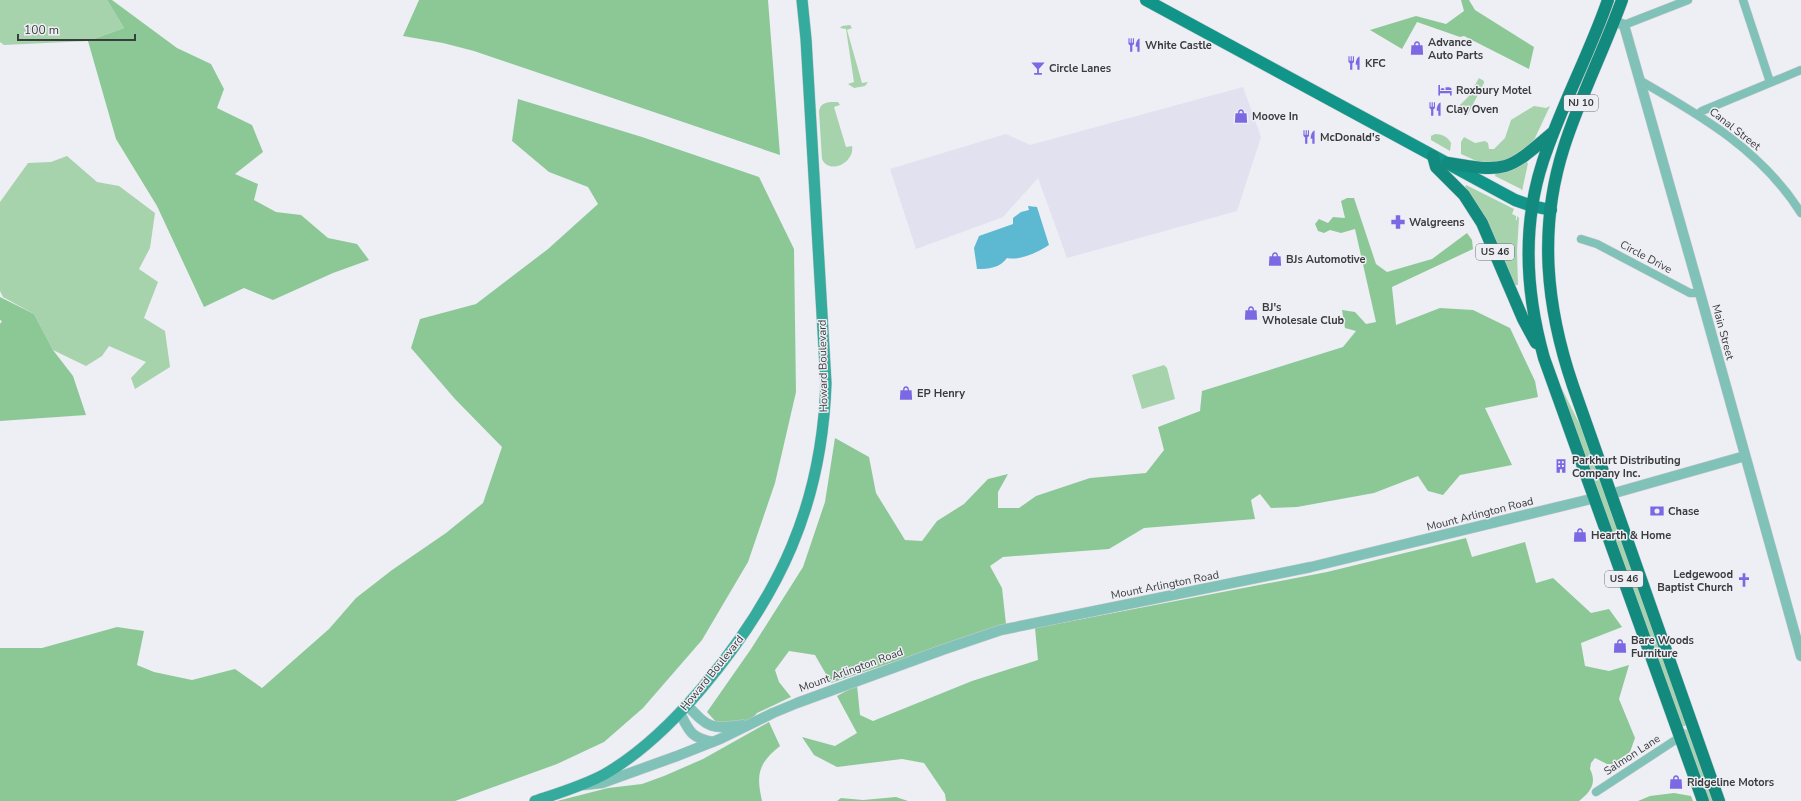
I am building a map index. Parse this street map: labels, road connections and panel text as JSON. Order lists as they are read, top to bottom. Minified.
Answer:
{"streets":{"highway":["NJ 10","US 46"],"main road":["Howard Boulevard"],"street":["Canal Street","Circle Drive","Main Street","Mount Arlington Road","Salmon Lane"]},"crossings":[["NJ 10","US 46"],["NJ 10","Main Street"],["Canal Street","Main Street"],["US 46","Mount Arlington Road"],["US 46","Salmon Lane"],["Circle Drive","Main Street"],["Howard Boulevard","Mount Arlington Road"]],"places":{"restaurant":["White Castle","KFC","Clay Oven","McDonald's"],"shop":["Advance Auto Parts","Moove In","BJs Automotive","BJ's Wholesale Club","EP Henry","Hearth & Home","Bare Woods Furniture","Ridgeline Motors"],"bar":["Circle Lanes"],"hotel":["Roxbury Motel"],"pharmacy":["Walgreens"],"building":["Parkhurt Distributing Company Inc."],"bank":["Chase"],"church":["Ledgewood Baptist Church"]},"scale_bar":"100 m"}
